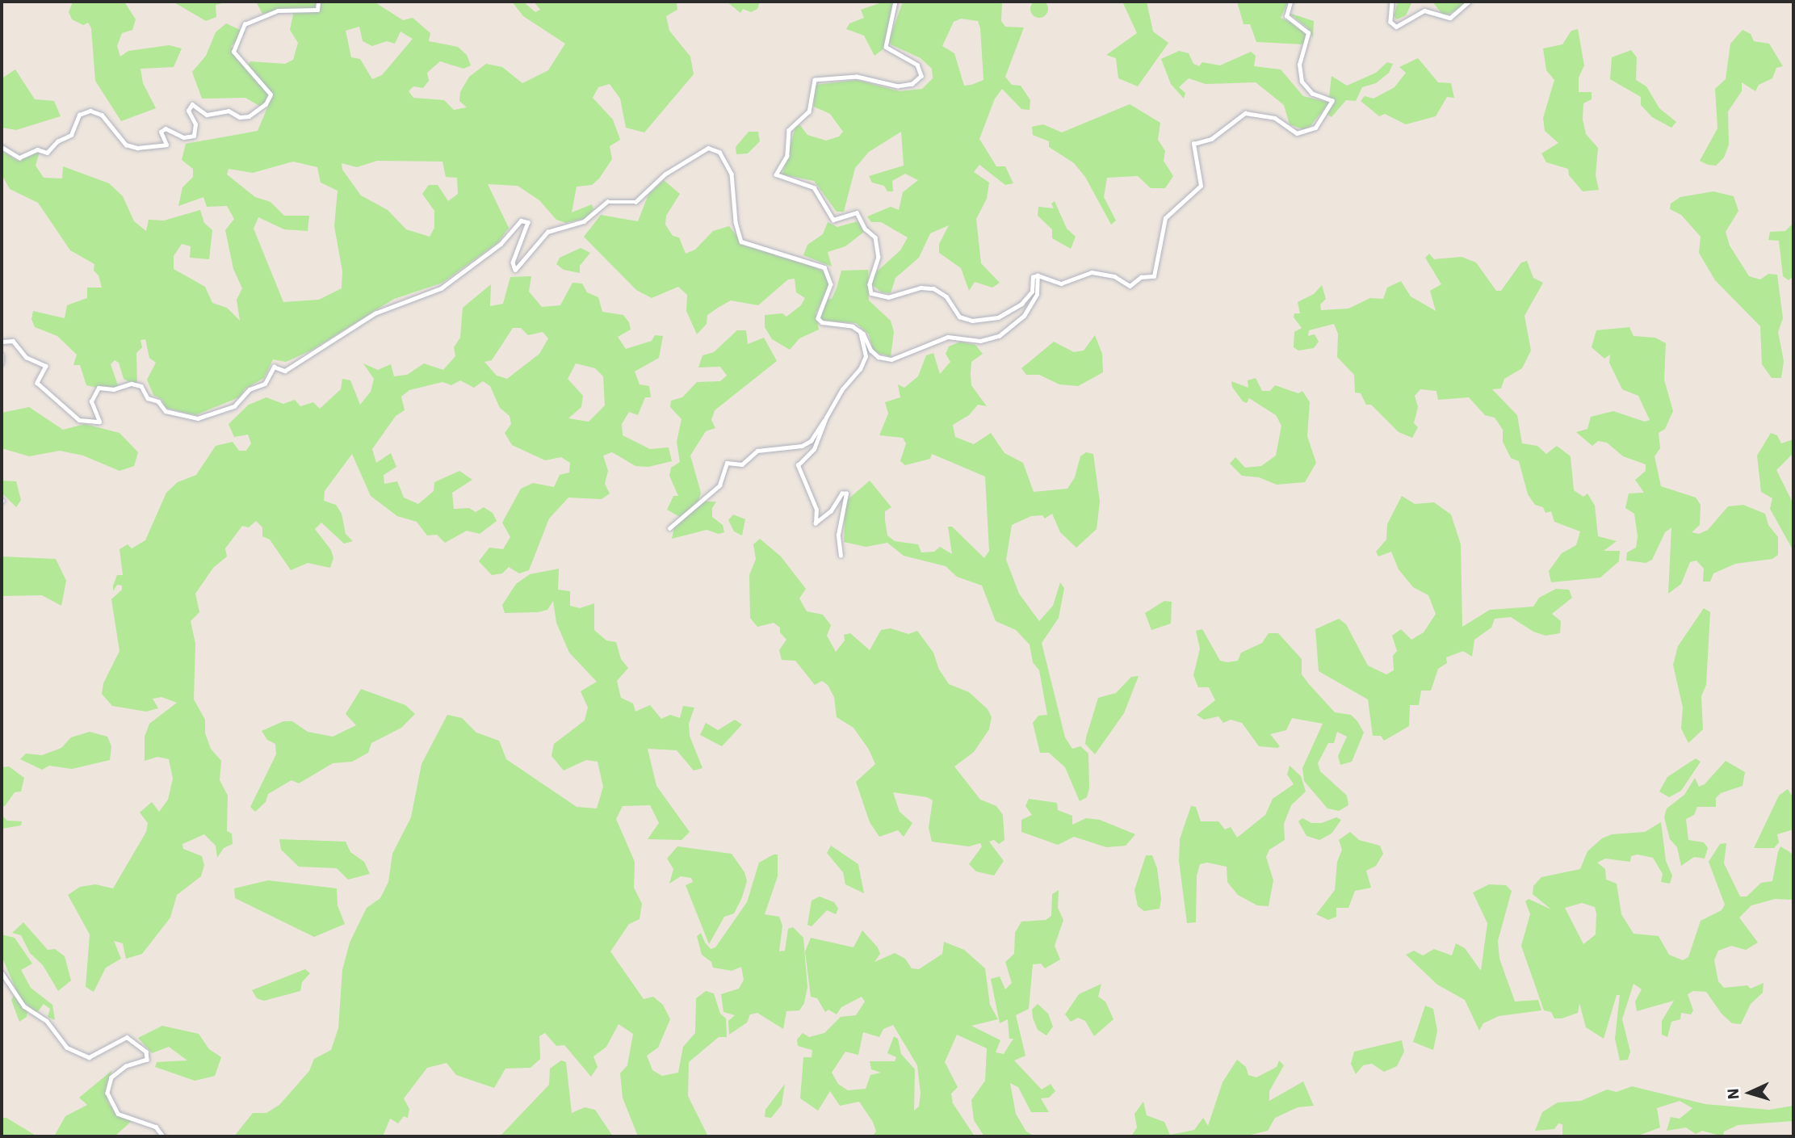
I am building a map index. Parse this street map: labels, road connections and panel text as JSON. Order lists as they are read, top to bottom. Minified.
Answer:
{"north":"left"}
